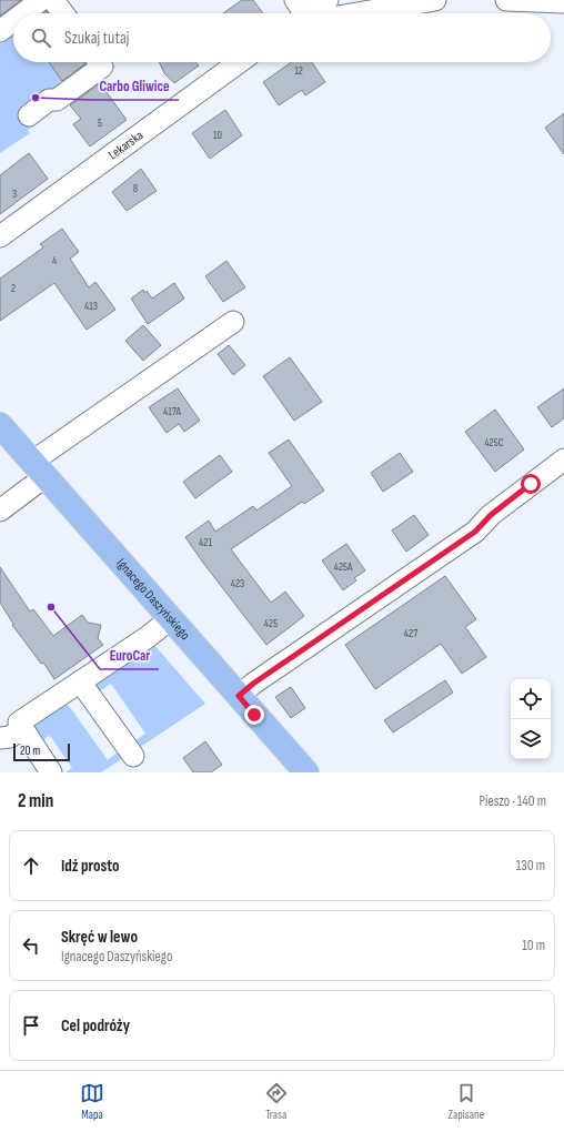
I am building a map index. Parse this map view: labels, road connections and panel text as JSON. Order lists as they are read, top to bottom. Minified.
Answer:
{"streets":{"main road":["Ignacego Daszyńskiego"],"street":["Lekarska"]},"places":["Carbo Gliwice","EuroCar"],"house_numbers":["12","5","10","8","3","4","2","413","417A","425C","421","425A","423","425","427"],"scale_bar":"20 m","page":{"search":"Szukaj tutaj","scale":"20 m","heading":["2 min","Pieszo · 140 m"],"list":[["Idź prosto","130 m"],["Skręć w lewo","Ignacego Daszyńskiego","10 m"],"Cel podróży"],"nav":["Mapa","Trasa","Zapisane"]}}
